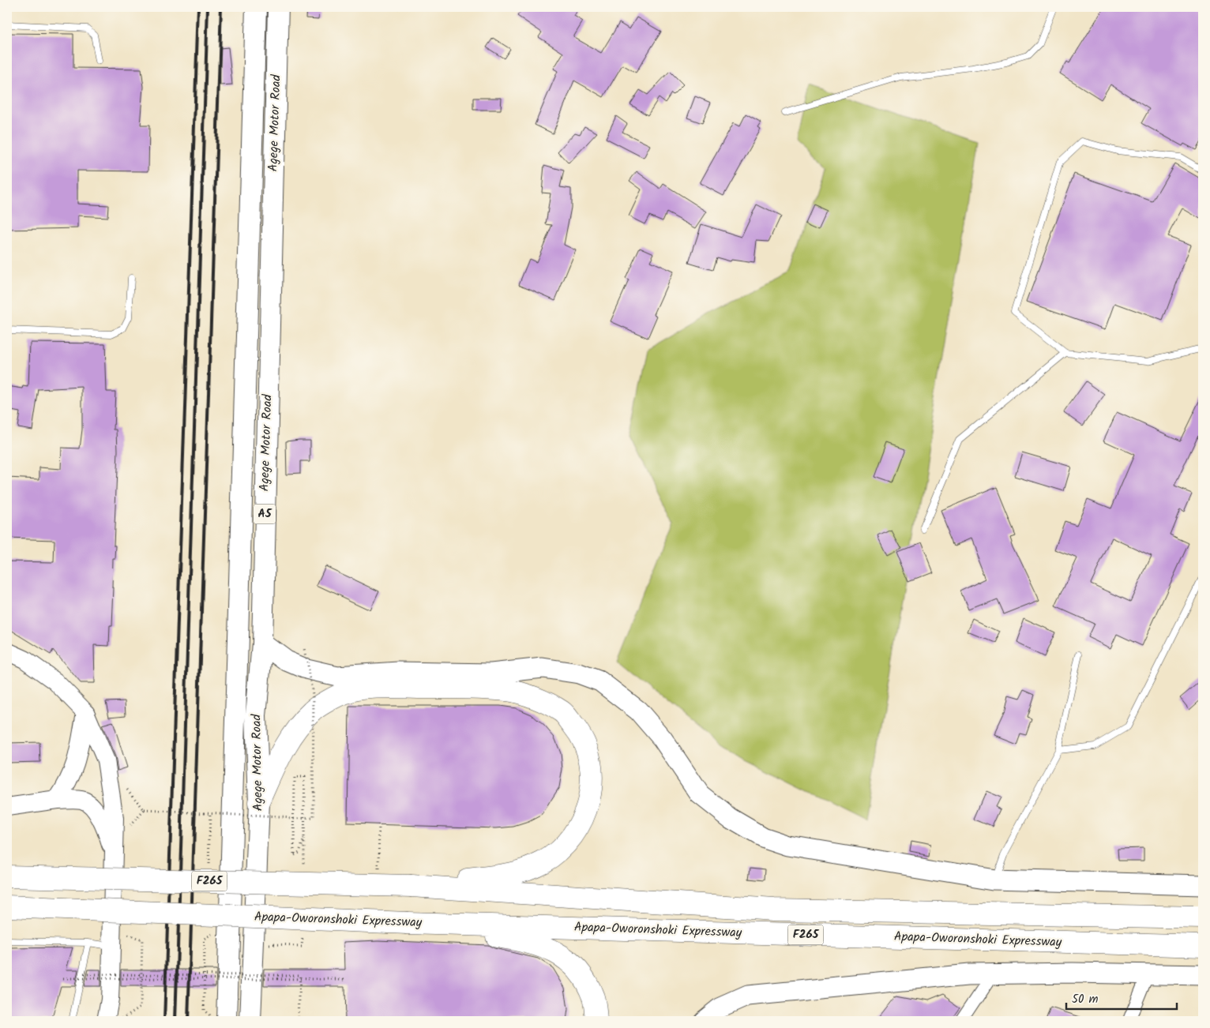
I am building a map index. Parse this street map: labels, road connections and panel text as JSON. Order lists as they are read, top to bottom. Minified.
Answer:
{"streets":{"highway":["Agege Motor Road","A5","F265","Apapa-Oworonshoki Expressway"]},"scale_bar":"50 m"}
